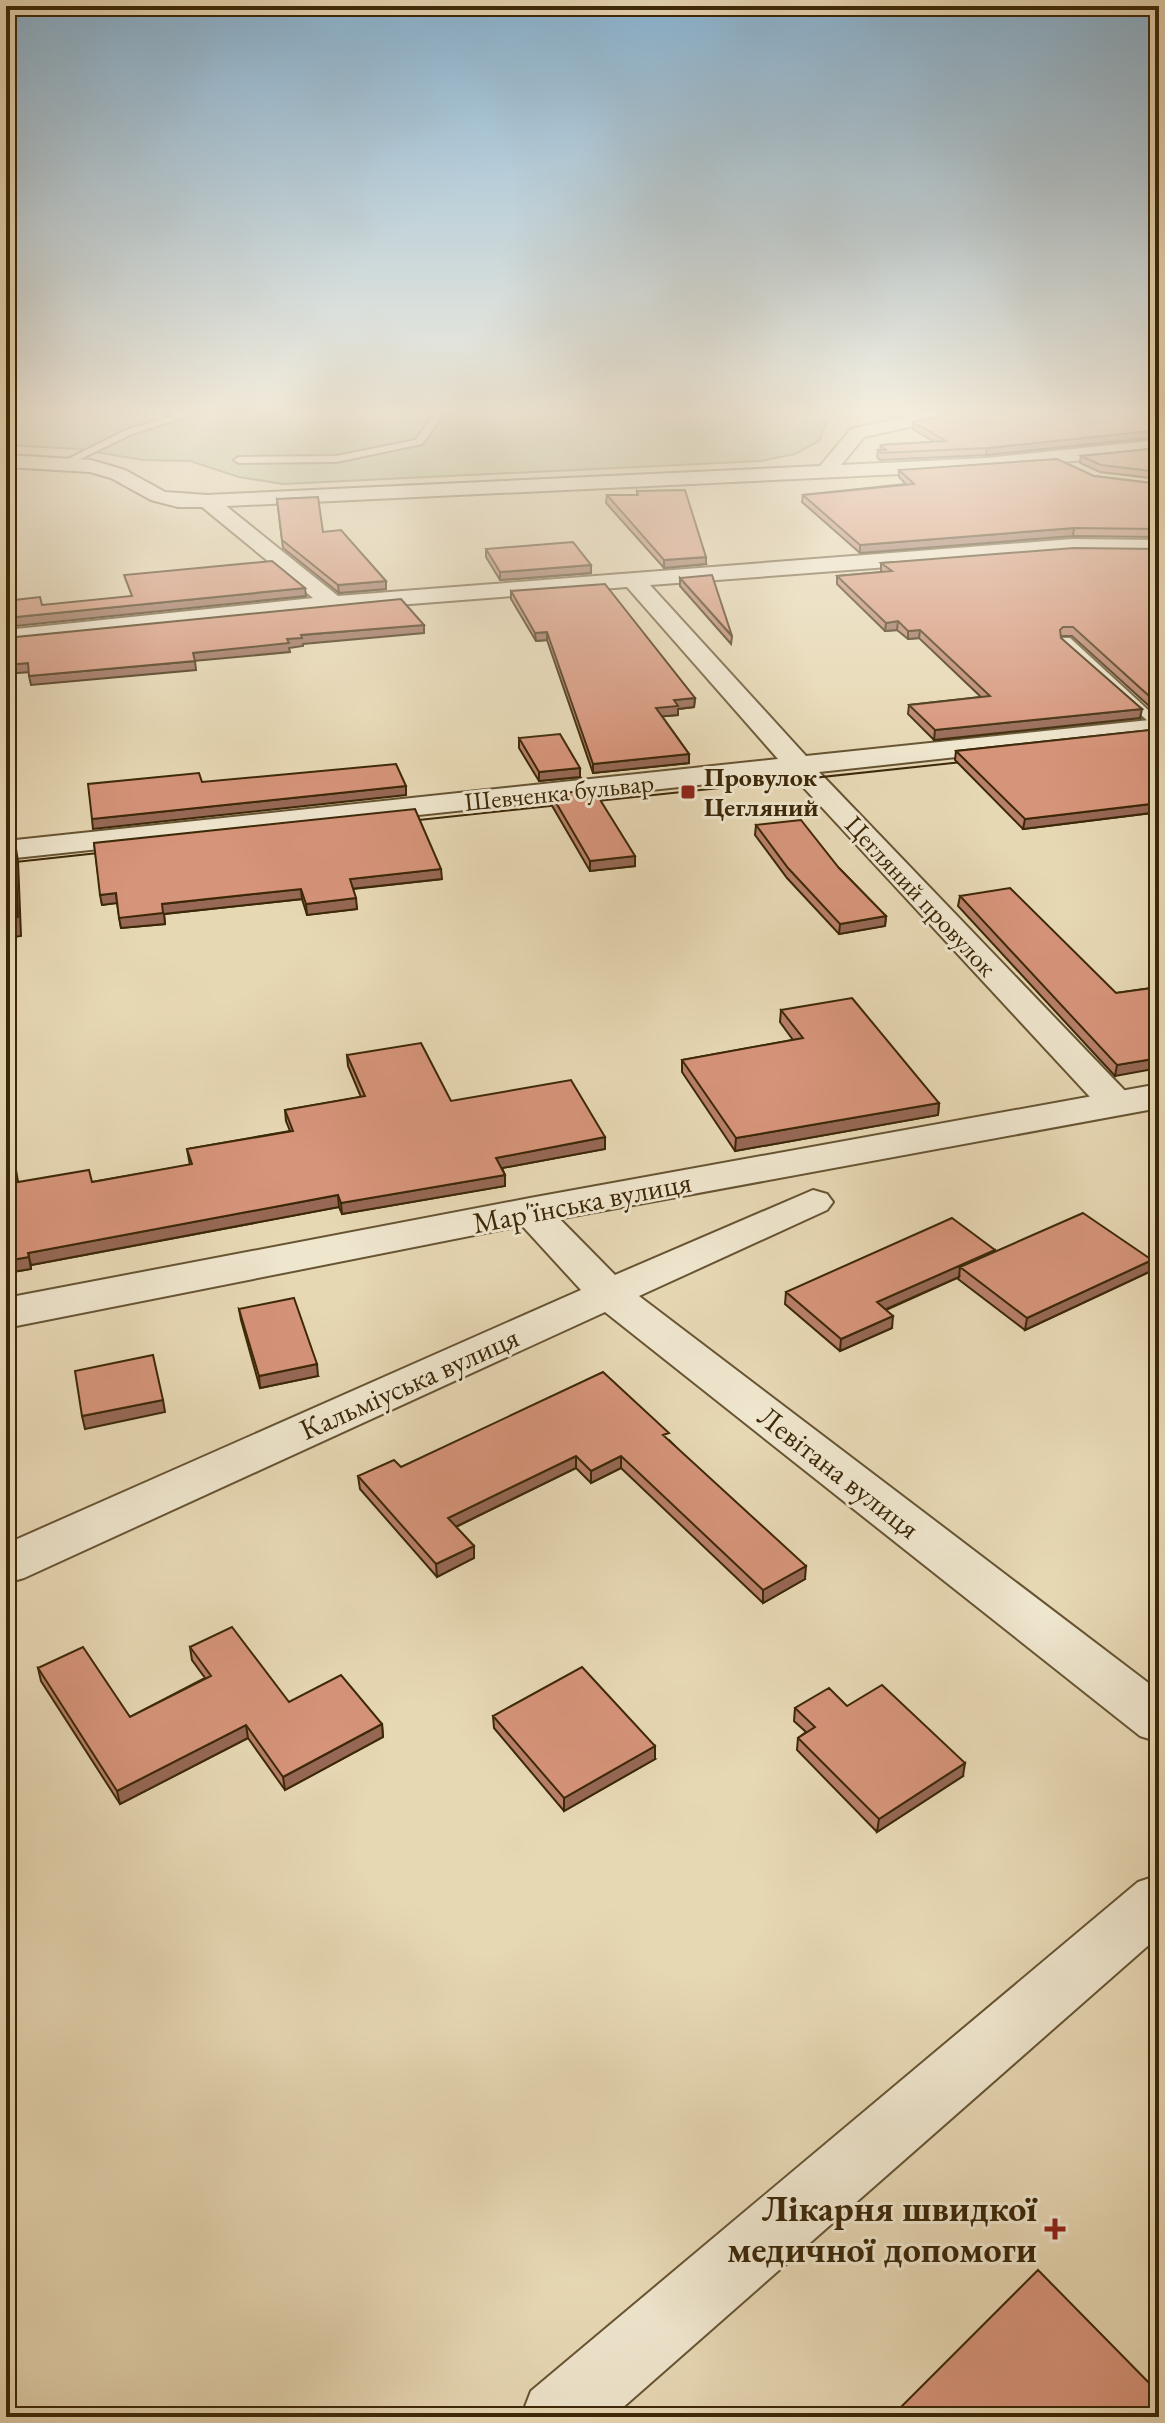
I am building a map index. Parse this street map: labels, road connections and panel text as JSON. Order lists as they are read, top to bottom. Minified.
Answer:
{"streets":{"street":["Шевченка бульвар","Цегляний провулок","Мар'їнська вулиця","Кальміуська вулиця","Левітана вулиця"]},"crossings":[["Шевченка бульвар","Цегляний провулок"],["Цегляний провулок","Мар'їнська вулиця"],["Мар'їнська вулиця","Левітана вулиця"],["Кальміуська вулиця","Левітана вулиця"]],"places":{"transit":["Провулок Цегляний"],"health":["Лікарня швидкої медичної допомоги"]}}
